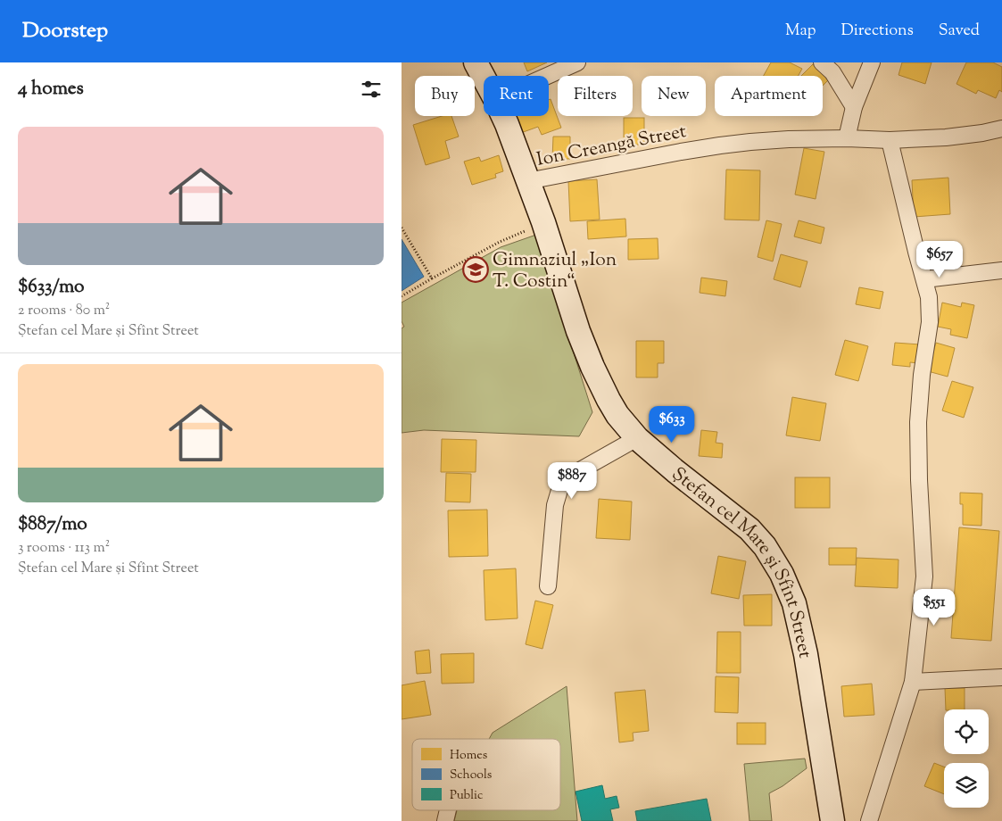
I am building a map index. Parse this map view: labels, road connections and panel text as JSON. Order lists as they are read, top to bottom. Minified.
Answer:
{"streets":{"street":["Ion Creangă Street","Ștefan cel Mare și Sfînt Street"]},"crossings":[["Ion Creangă Street","Ștefan cel Mare și Sfînt Street"]],"places":{"school or university":["Gimnaziul „Ion T. Costin“"]},"legend":["Homes","Schools","Public"],"page":{"header":"Doorstep","nav":["Map","Directions","Saved"],"heading":"4 homes","chip":["Buy","Rent","Filters","New","Apartment"],"list":[{"name":"$633/mo","note":"2 rooms · 80 m² · Ștefan cel Mare și Sfînt Street"},{"name":"$887/mo","note":"3 rooms · 113 m² · Ştefan cel Mare și Sfînt Street"}],"price":["$657","$633","$887","$551"]}}
